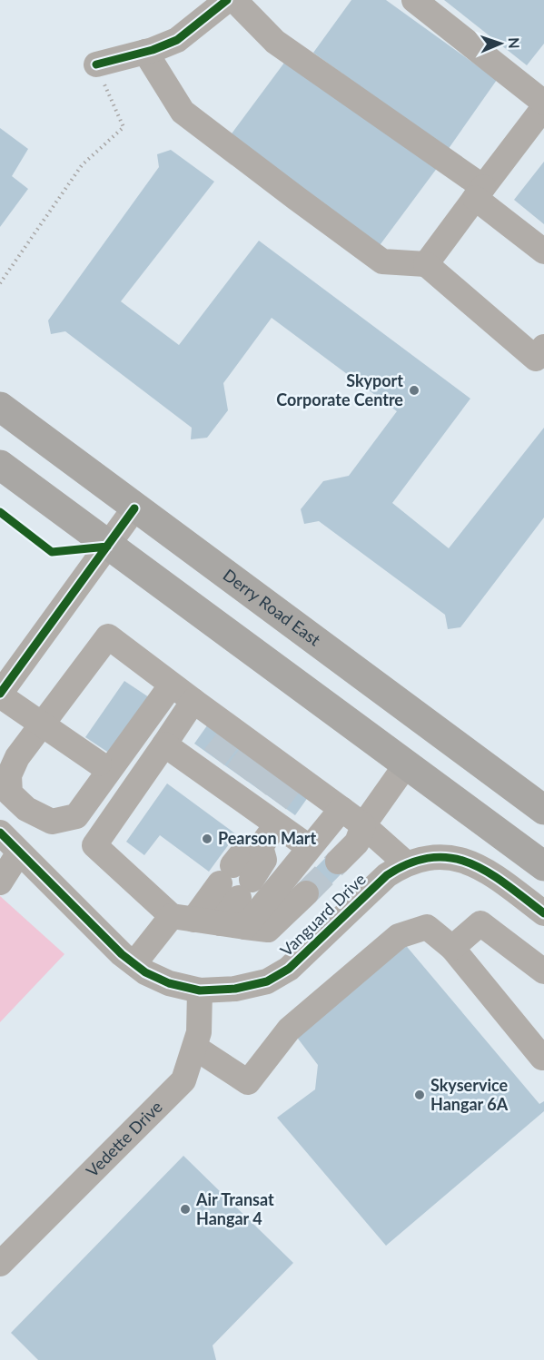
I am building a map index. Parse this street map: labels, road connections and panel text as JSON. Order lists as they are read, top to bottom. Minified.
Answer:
{"streets":{"main road":["Derry Road East"],"street":["Vanguard Drive","Vedette Drive"]},"crossings":[["Vanguard Drive","Vedette Drive"]],"places":["Skyport Corporate Centre","Pearson Mart","Skyservice Hangar 6A","Air Transat Hangar 4"],"north":"right"}
